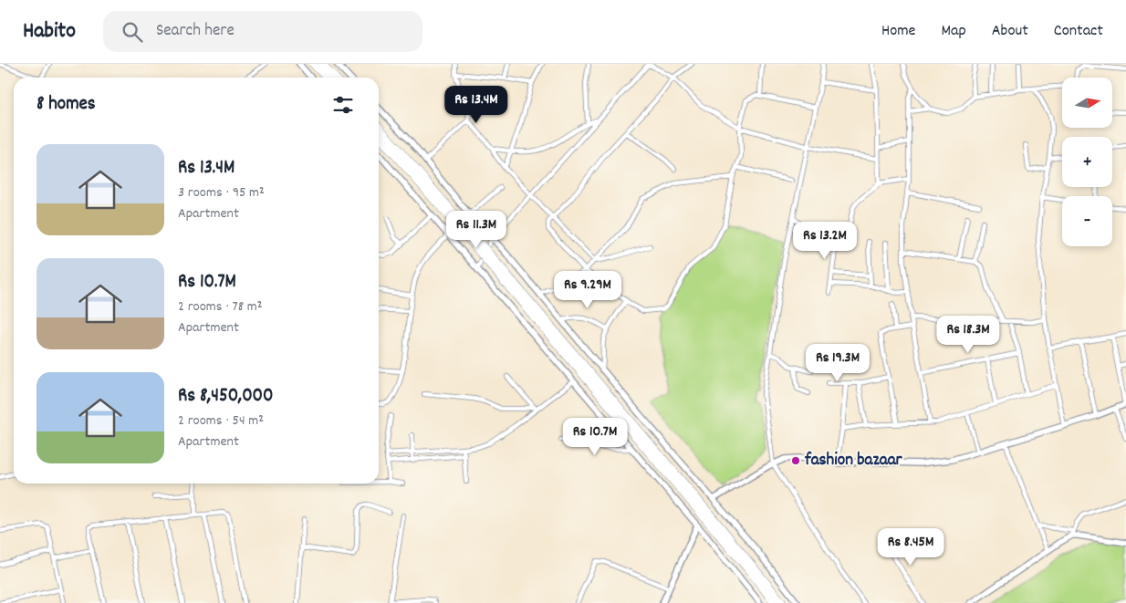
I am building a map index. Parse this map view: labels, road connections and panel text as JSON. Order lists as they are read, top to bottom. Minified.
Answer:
{"places":["fashion bazaar"],"north":"right","page":{"header":"Habito","search":"Search here","nav":["Home","Map","About","Contact"],"map_buttons":["+","−"],"heading":"8 homes","price":["Rs 13.4M","Rs 11.3M","Rs 13.2M","Rs 9.29M","Rs 18.3M","Rs 19.3M","Rs 10.7M","Rs 8.45M"],"list":[{"name":"Rs 13.4M","note":"3 rooms · 95 m² · Apartment"},{"name":"Rs 10.7M","note":"2 rooms · 78 m² · Apartment"},{"name":"Rs 8,450,000","note":"2 rooms · 54 m² · Apartment"}]}}
